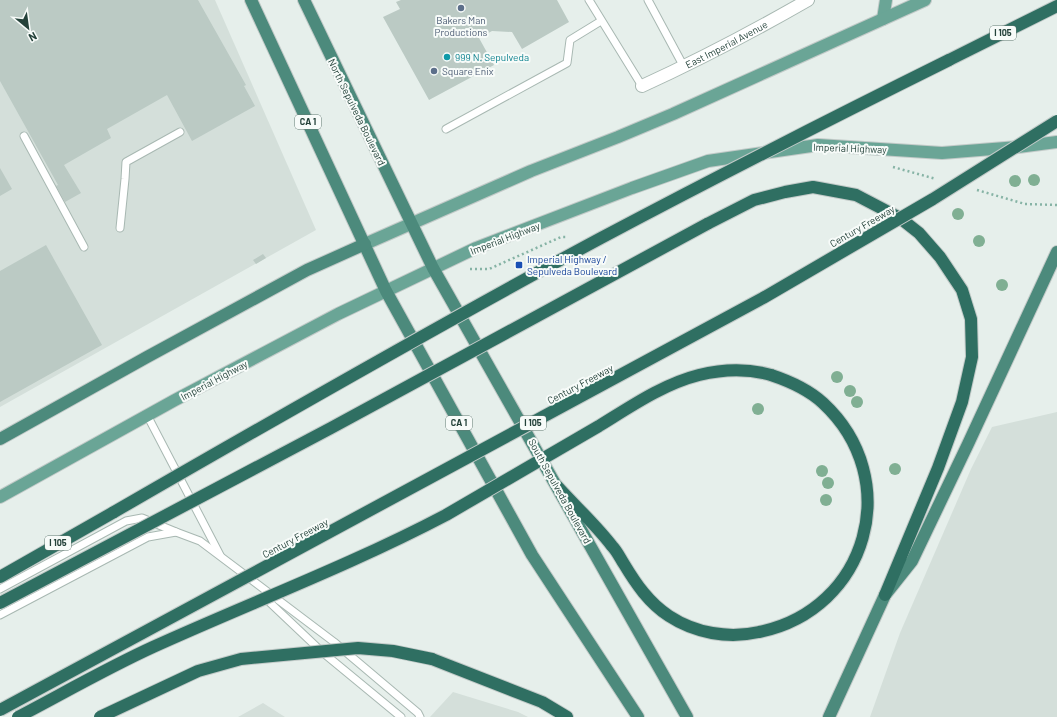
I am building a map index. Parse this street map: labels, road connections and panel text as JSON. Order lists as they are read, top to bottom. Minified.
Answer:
{"streets":{"highway":["I 105","North Sepulveda Boulevard","CA 1","Century Freeway","South Sepulveda Boulevard"],"main road":["Imperial Highway"],"street":["East Imperial Avenue"]},"crossings":[["North Sepulveda Boulevard","South Sepulveda Boulevard"],["CA 1","Imperial Highway"],["Imperial Highway","South Sepulveda Boulevard"]],"places":{"other":["Bakers Man Productions","999 N. Sepulveda","Square Enix"],"transit":["Imperial Highway / Sepulveda Boulevard"]},"north":"bottom right"}
